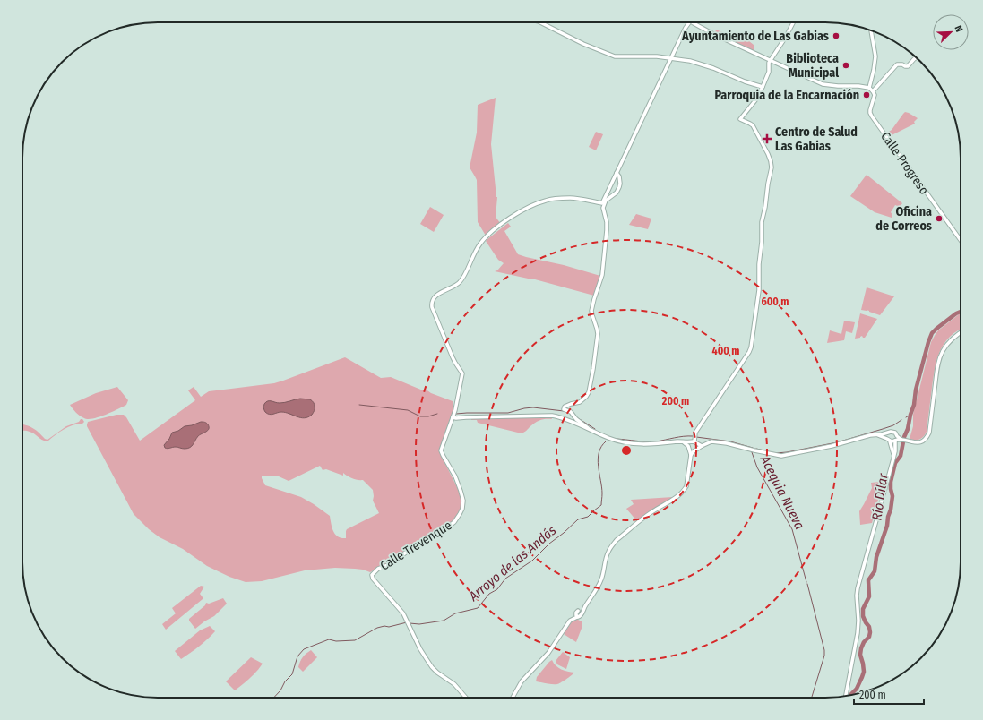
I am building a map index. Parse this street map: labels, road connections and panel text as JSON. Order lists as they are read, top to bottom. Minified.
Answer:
{"streets":{"street":["Calle Progreso","Calle Trevenque"]},"water":["Acequia Nueva","Río Dílar","Arroyo de las Andás"],"places":{"other":["Ayuntamiento de Las Gabias","Biblioteca Municipal","Parroquia de la Encarnación","Oficina de Correos"],"health":["Centro de Salud Las Gabias"]},"scale_bar":"200 m","north":"top right","rings":["600 m","400 m","200 m"]}
